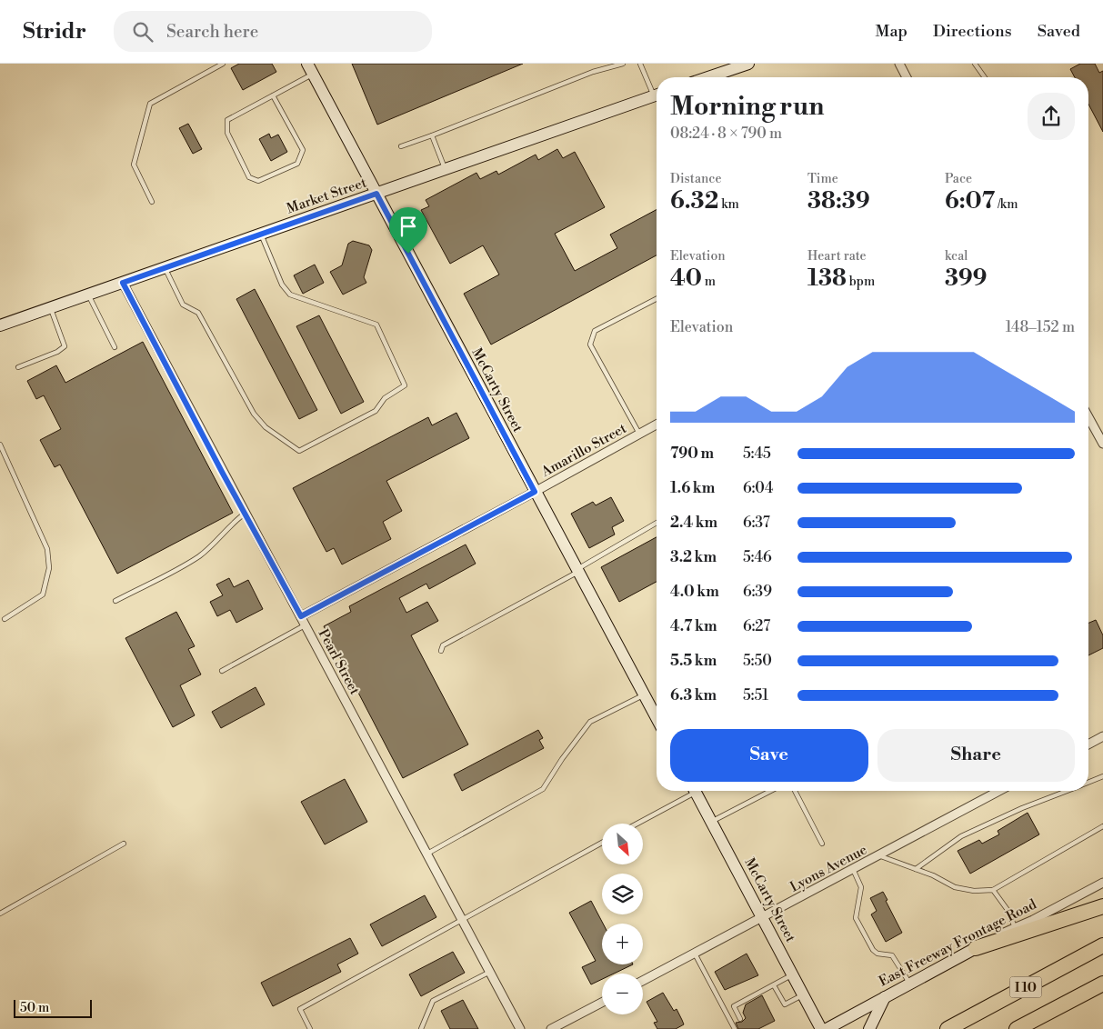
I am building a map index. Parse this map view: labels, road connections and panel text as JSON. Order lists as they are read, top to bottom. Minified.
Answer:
{"streets":{"highway":["I 10"],"main road":["Market Street","McCarty Street","East Freeway Frontage Road"],"street":["Amarillo Street","Pearl Street","Lyons Avenue"]},"crossings":[["Market Street","McCarty Street"],["Market Street","Pearl Street"],["McCarty Street","Amarillo Street"],["McCarty Street","Lyons Avenue"],["Amarillo Street","Pearl Street"]],"scale_bar":"50 m","north":"bottom right","page":{"header":"Stridr","search":"Search here","nav":["Map","Directions","Saved"],"heading":["Morning run","08:24 · 8 × 790 m"],"stats":[["Distance","6.32 km"],["Time","38:39"],["Pace","6:07 /km"],["Elevation","40 m"],["Heart rate","138 bpm"],["kcal","399"]],"chart":["Elevation","148–152 m"],"list":[{"name":"790 m","note":"5:45"},{"name":"1.6 km","note":"6:04"},{"name":"2.4 km","note":"6:37"},{"name":"3.2 km","note":"5:46"},{"name":"4.0 km","note":"6:39"},{"name":"4.7 km","note":"6:27"},{"name":"5.5 km","note":"5:50"},{"name":"6.3 km","note":"5:51"}],"buttons":["Save","Share"],"map_buttons":["+","−"],"scale":"50 m"}}
